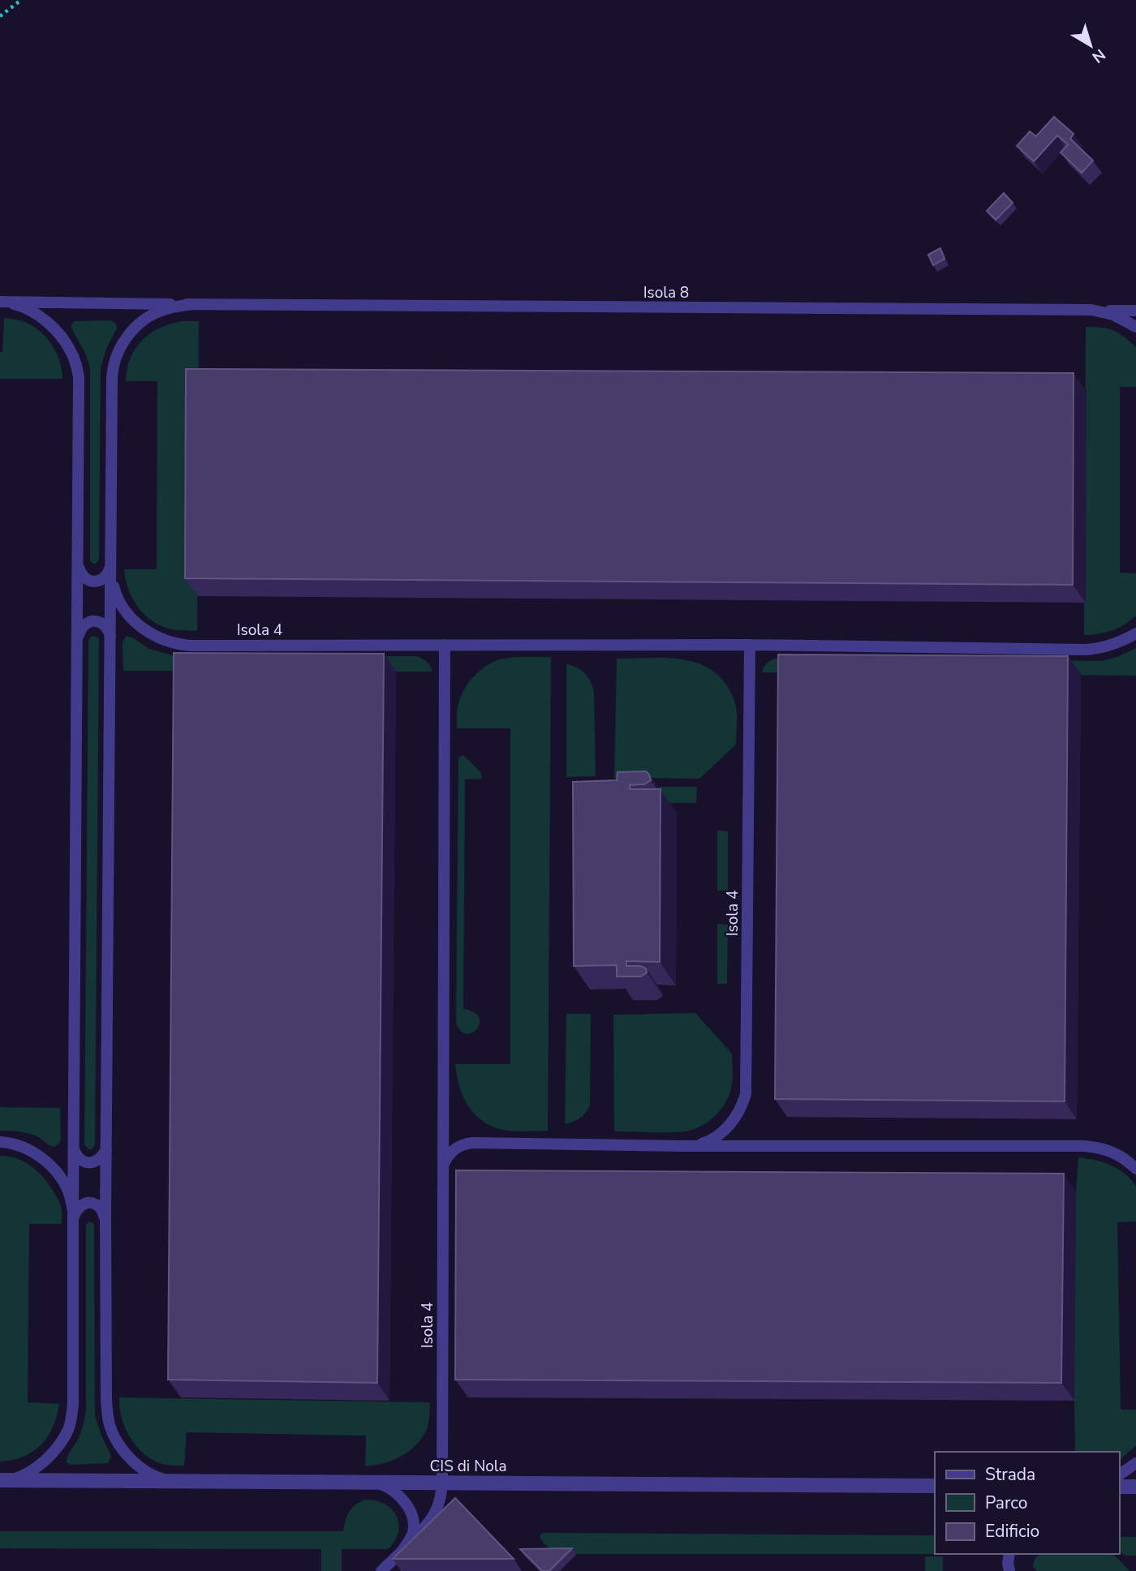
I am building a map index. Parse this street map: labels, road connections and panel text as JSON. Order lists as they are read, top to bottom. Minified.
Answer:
{"streets":{"street":["CIS di Nola"],"lane":["Isola 8","Isola 4"]},"crossings":[["Isola 4","CIS di Nola"]],"legend":["Strada","Parco","Edificio"],"north":"bottom right"}
